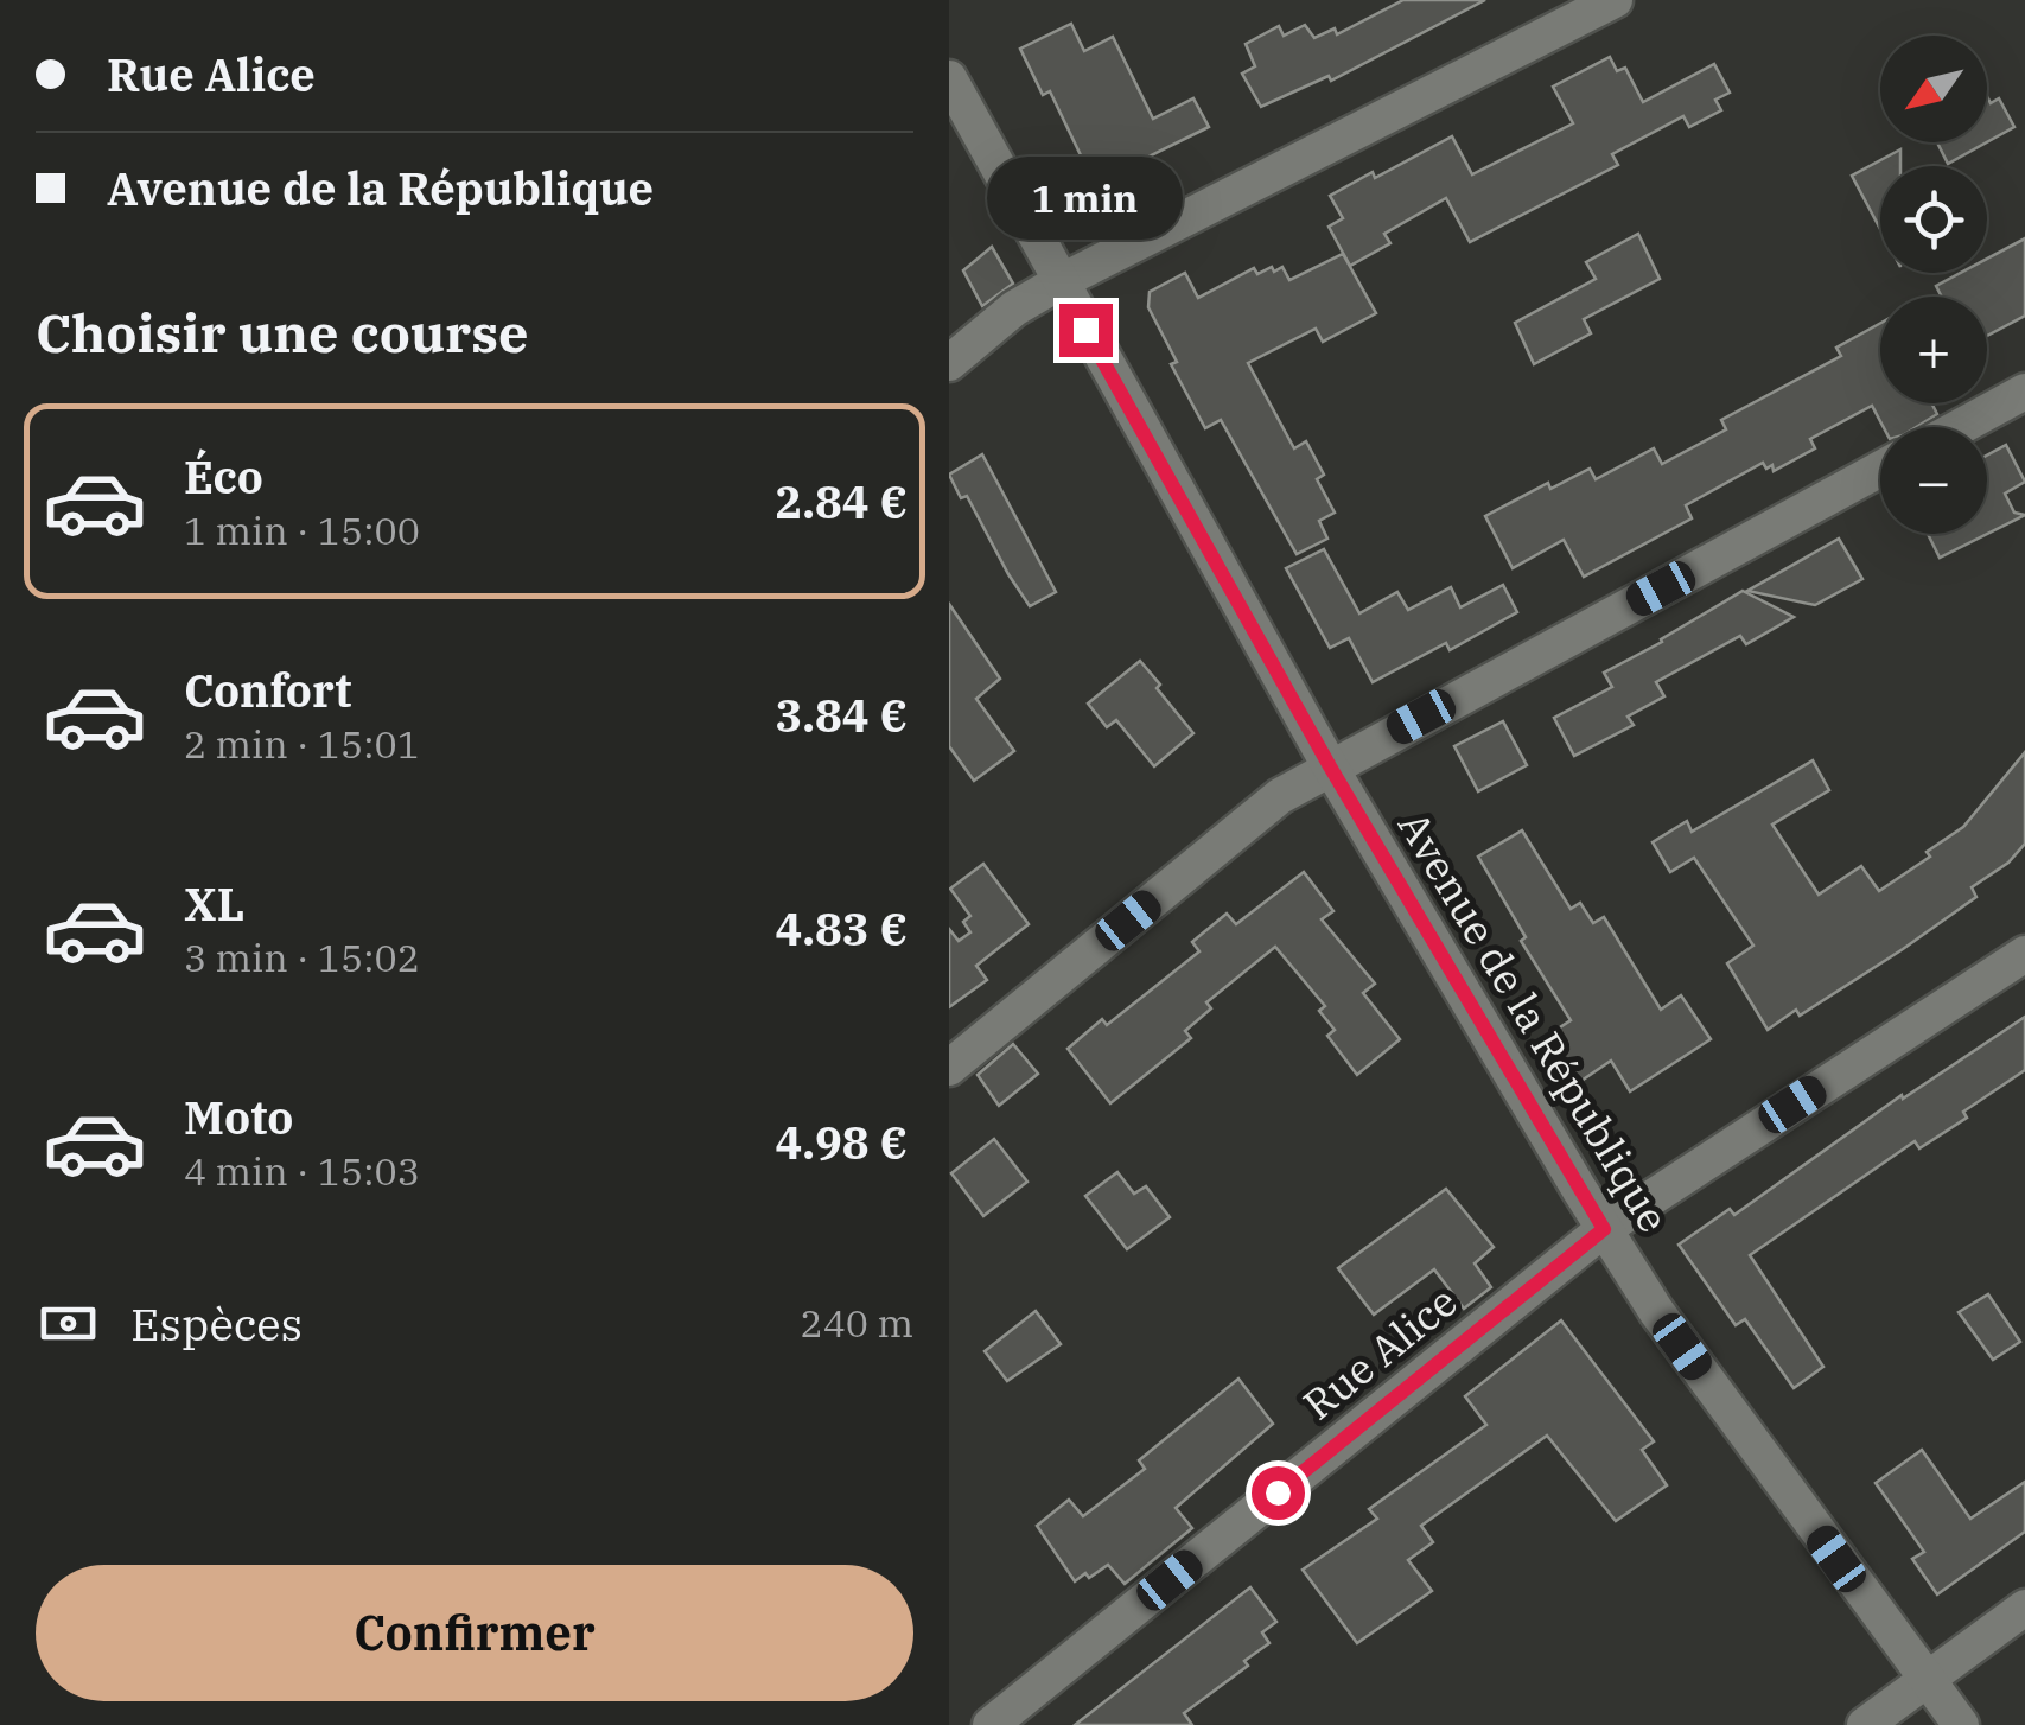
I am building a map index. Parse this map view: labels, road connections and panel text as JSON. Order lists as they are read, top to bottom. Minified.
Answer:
{"streets":{"street":["Avenue de la République","Rue Alice"]},"crossings":[["Avenue de la République","Rue Alice"]],"north":"bottom left","page":{"banner":["Rue Alice","Avenue de la République"],"map_buttons":["+","−"],"bubble":"1 min","heading":"Choisir une course","list":[{"name":"Éco","note":"1 min · 15:00","value":"2.84 €"},{"name":"Confort","note":"2 min · 15:01","value":"3.84 €"},{"name":"XL","note":"3 min · 15:02","value":"4.83 €"},{"name":"Moto","note":"4 min · 15:03","value":"4.98 €"}],"pay":["Espèces","240 m"],"buttons":"Confirmer"}}
